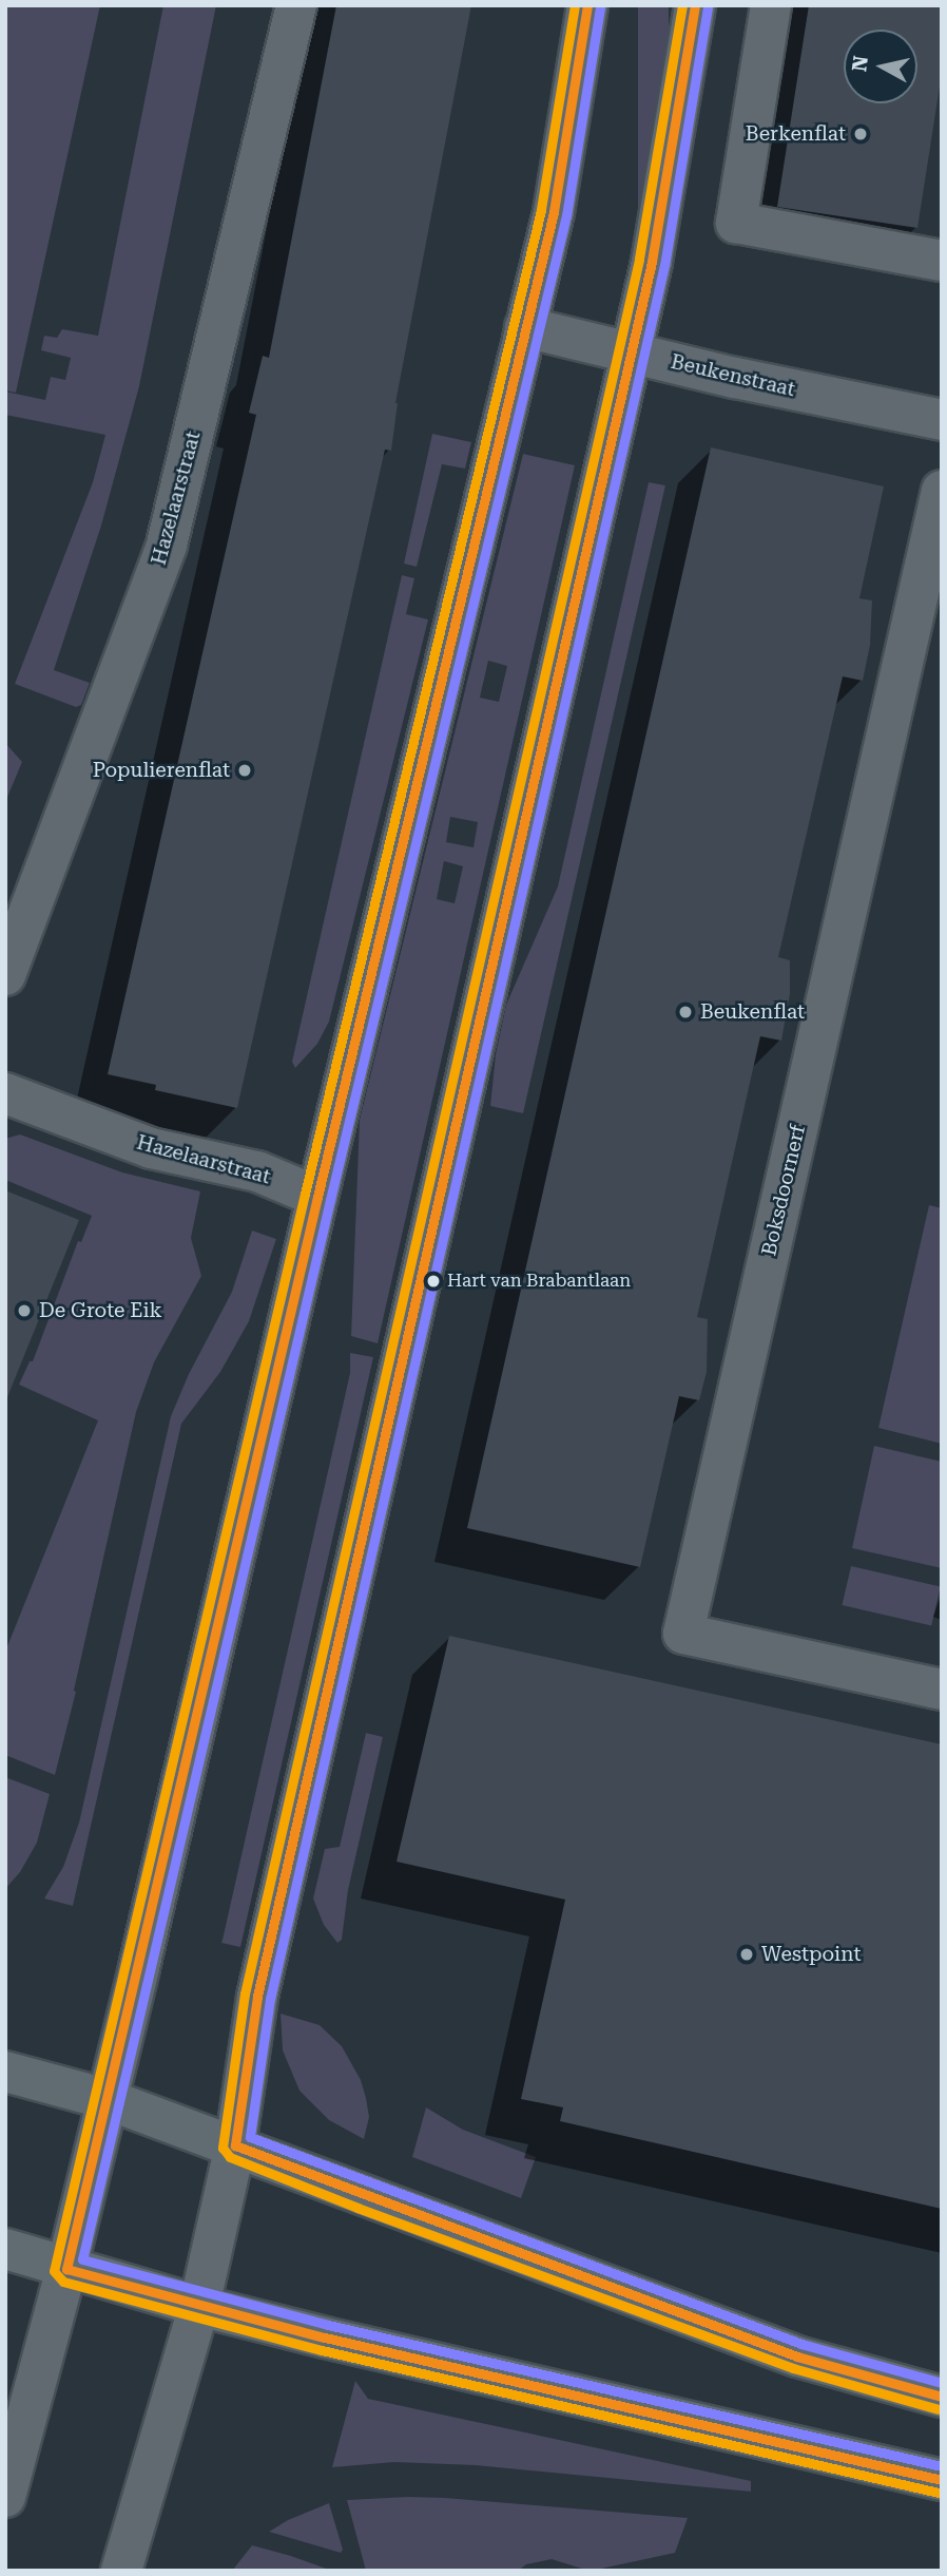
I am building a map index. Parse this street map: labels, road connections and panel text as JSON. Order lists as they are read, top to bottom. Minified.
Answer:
{"streets":{"street":["Beukenstraat","Hazelaarstraat","Boksdoornerf"]},"places":["Berkenflat","Populierenflat","Beukenflat","Hart van Brabantlaan","De Grote Eik","Westpoint"],"north":"left"}
